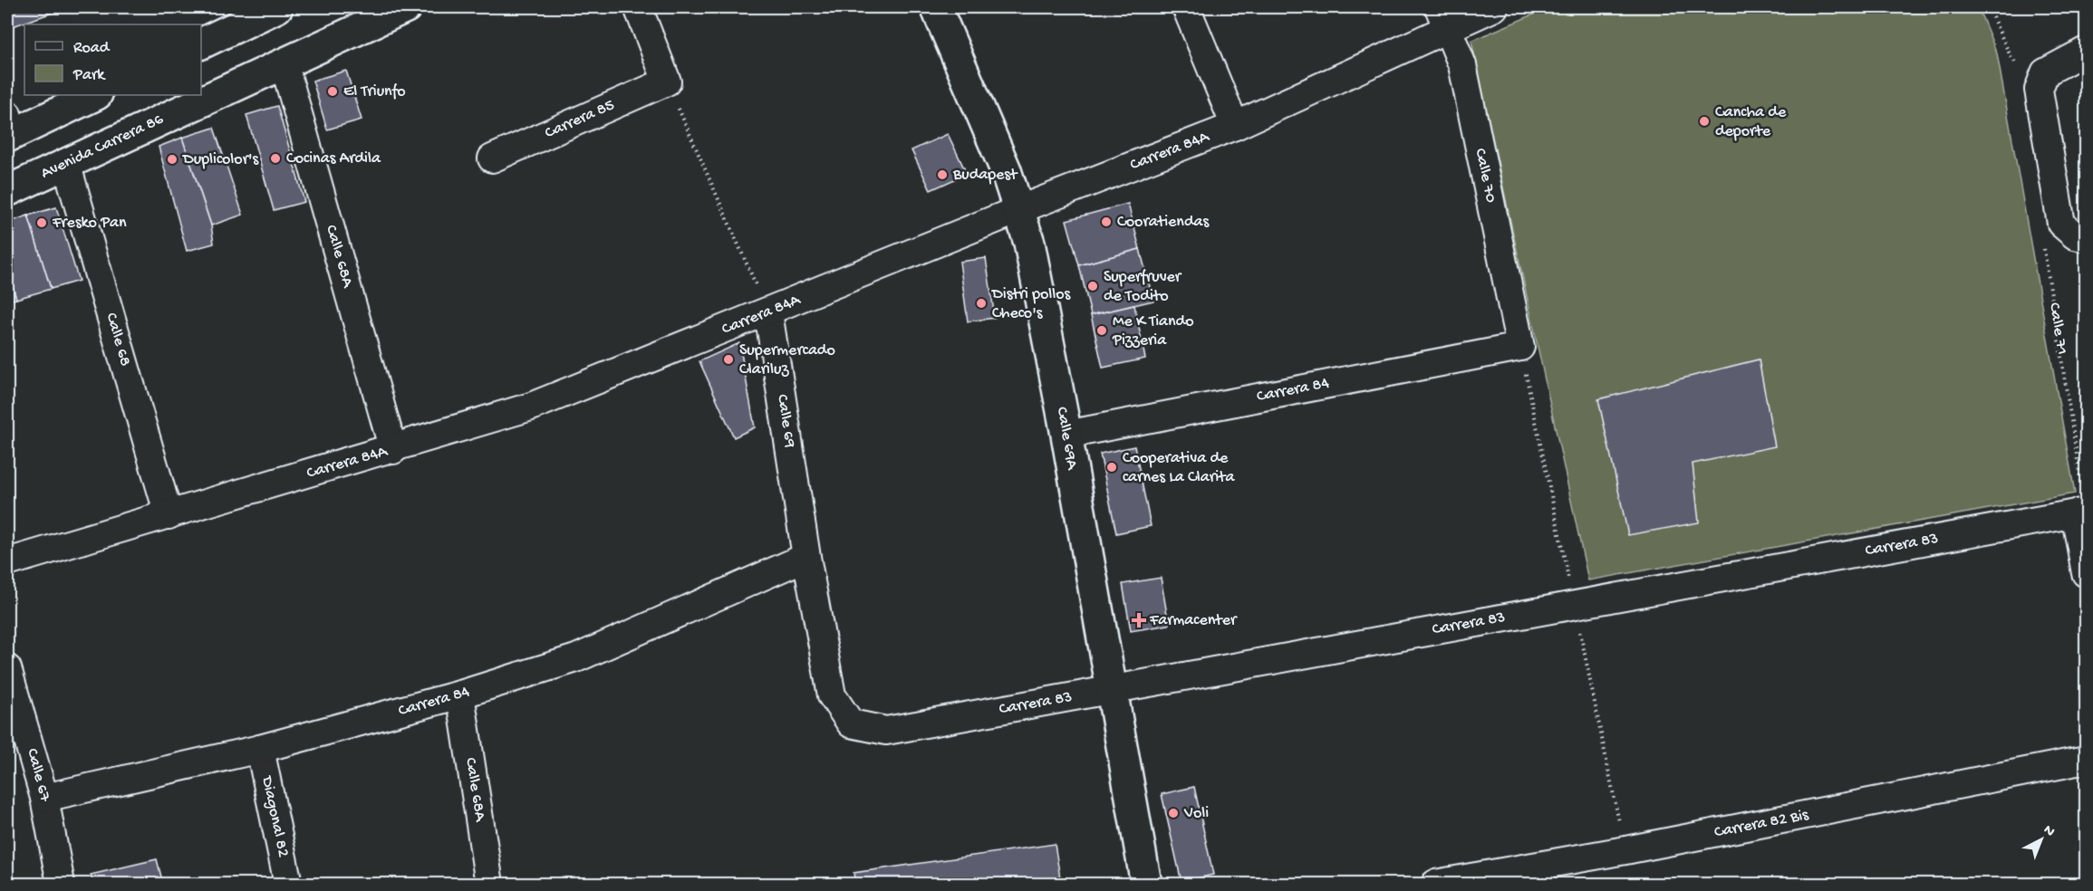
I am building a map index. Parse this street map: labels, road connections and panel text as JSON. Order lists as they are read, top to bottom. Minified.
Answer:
{"streets":{"street":["Carrera 85","Avenida Carrera 86","Carrera 84A","Calle 70","Calle 68A","Calle 68","Carrera 84","Calle 69","Calle 69A","Carrera 83","Calle 67","Diagonal 82","Carrera 82 Bis"],"path":["Calle 71"]},"crossings":[["Avenida Carrera 86","Calle 68A"],["Avenida Carrera 86","Calle 68"],["Carrera 84A","Calle 70"],["Carrera 84A","Calle 68A"],["Carrera 84A","Calle 68"],["Carrera 84A","Calle 69"],["Carrera 84A","Calle 69A"],["Calle 70","Carrera 84"],["Calle 68A","Carrera 84"],["Calle 71","Carrera 83"],["Carrera 84","Calle 69"],["Carrera 84","Calle 69A"],["Carrera 84","Calle 67"],["Carrera 84","Diagonal 82"],["Calle 69","Carrera 83"],["Calle 69A","Carrera 83"]],"places":{"other":["El Triunfo","Cancha de deporte","Cocinas Ardila","Duplicolor's","Budapest","Cooratiendas","Fresko Pan","Superfruver de Todito","Distri pollos Checo's","Me K Tiando Pizzeria","Supermercado Clariluz","Cooperativa de carnes La Clarita","Voli"],"health":["Farmacenter"]},"legend":["Road","Park"],"north":"top right"}
